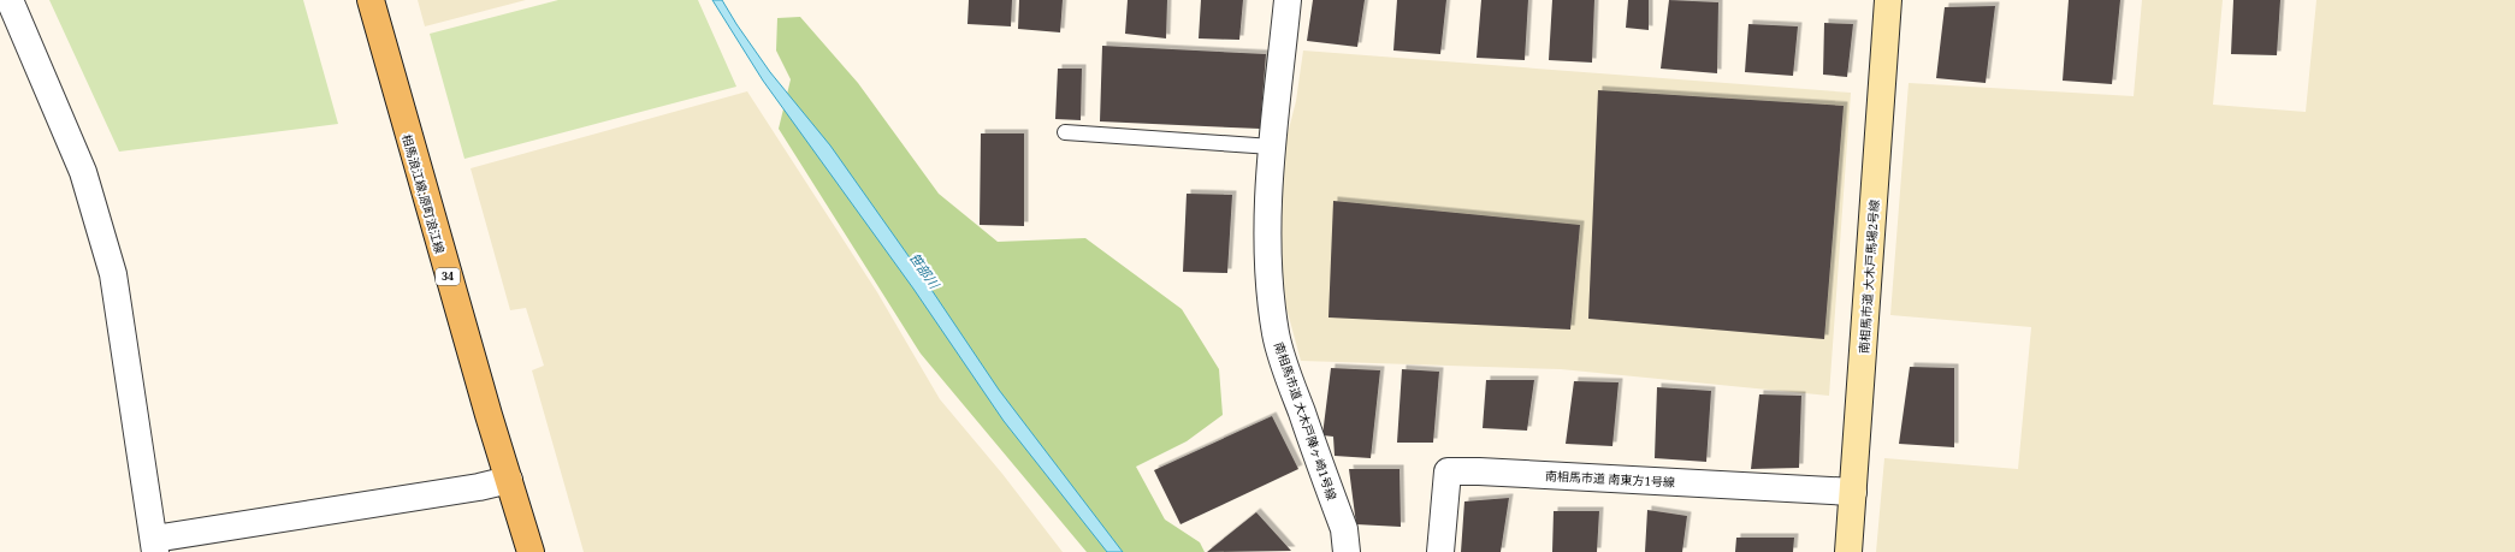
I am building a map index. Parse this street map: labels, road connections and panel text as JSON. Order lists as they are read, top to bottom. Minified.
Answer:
{"streets":{"main road":["相馬浪江線;原町浪江線","34"],"street":["南相馬市道 大木戸馬場2号線","南相馬市道 大木戸陣ヶ崎1号線","南相馬市道 南東方1号線"]},"crossings":[["南相馬市道 大木戸馬場2号線","南相馬市道 南東方1号線"]],"water":["笹部川"]}
